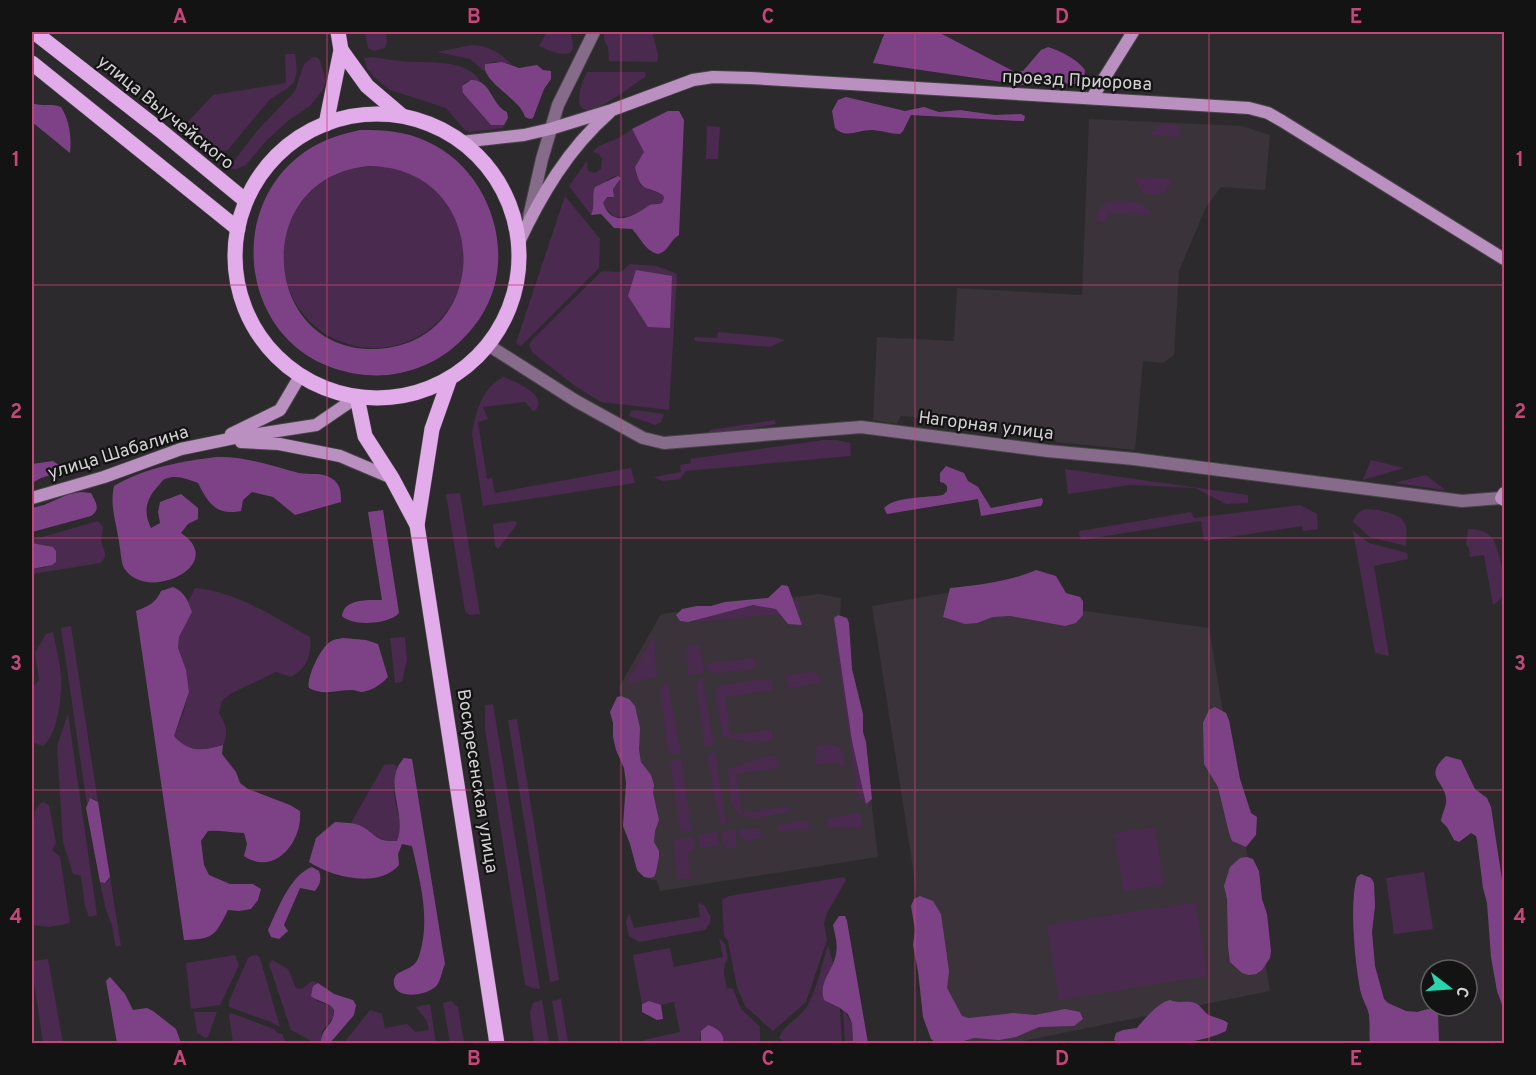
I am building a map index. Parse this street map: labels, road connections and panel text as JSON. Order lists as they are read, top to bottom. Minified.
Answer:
{"streets":{"main road":["улица Выучейского","Воскресенская улица"],"street":["проезд Приорова","Нагорная улица","улица Шабалина"]},"north":"right","grid":{"columns":["A","B","C","D","E"],"rows":["1","2","3","4"]}}
